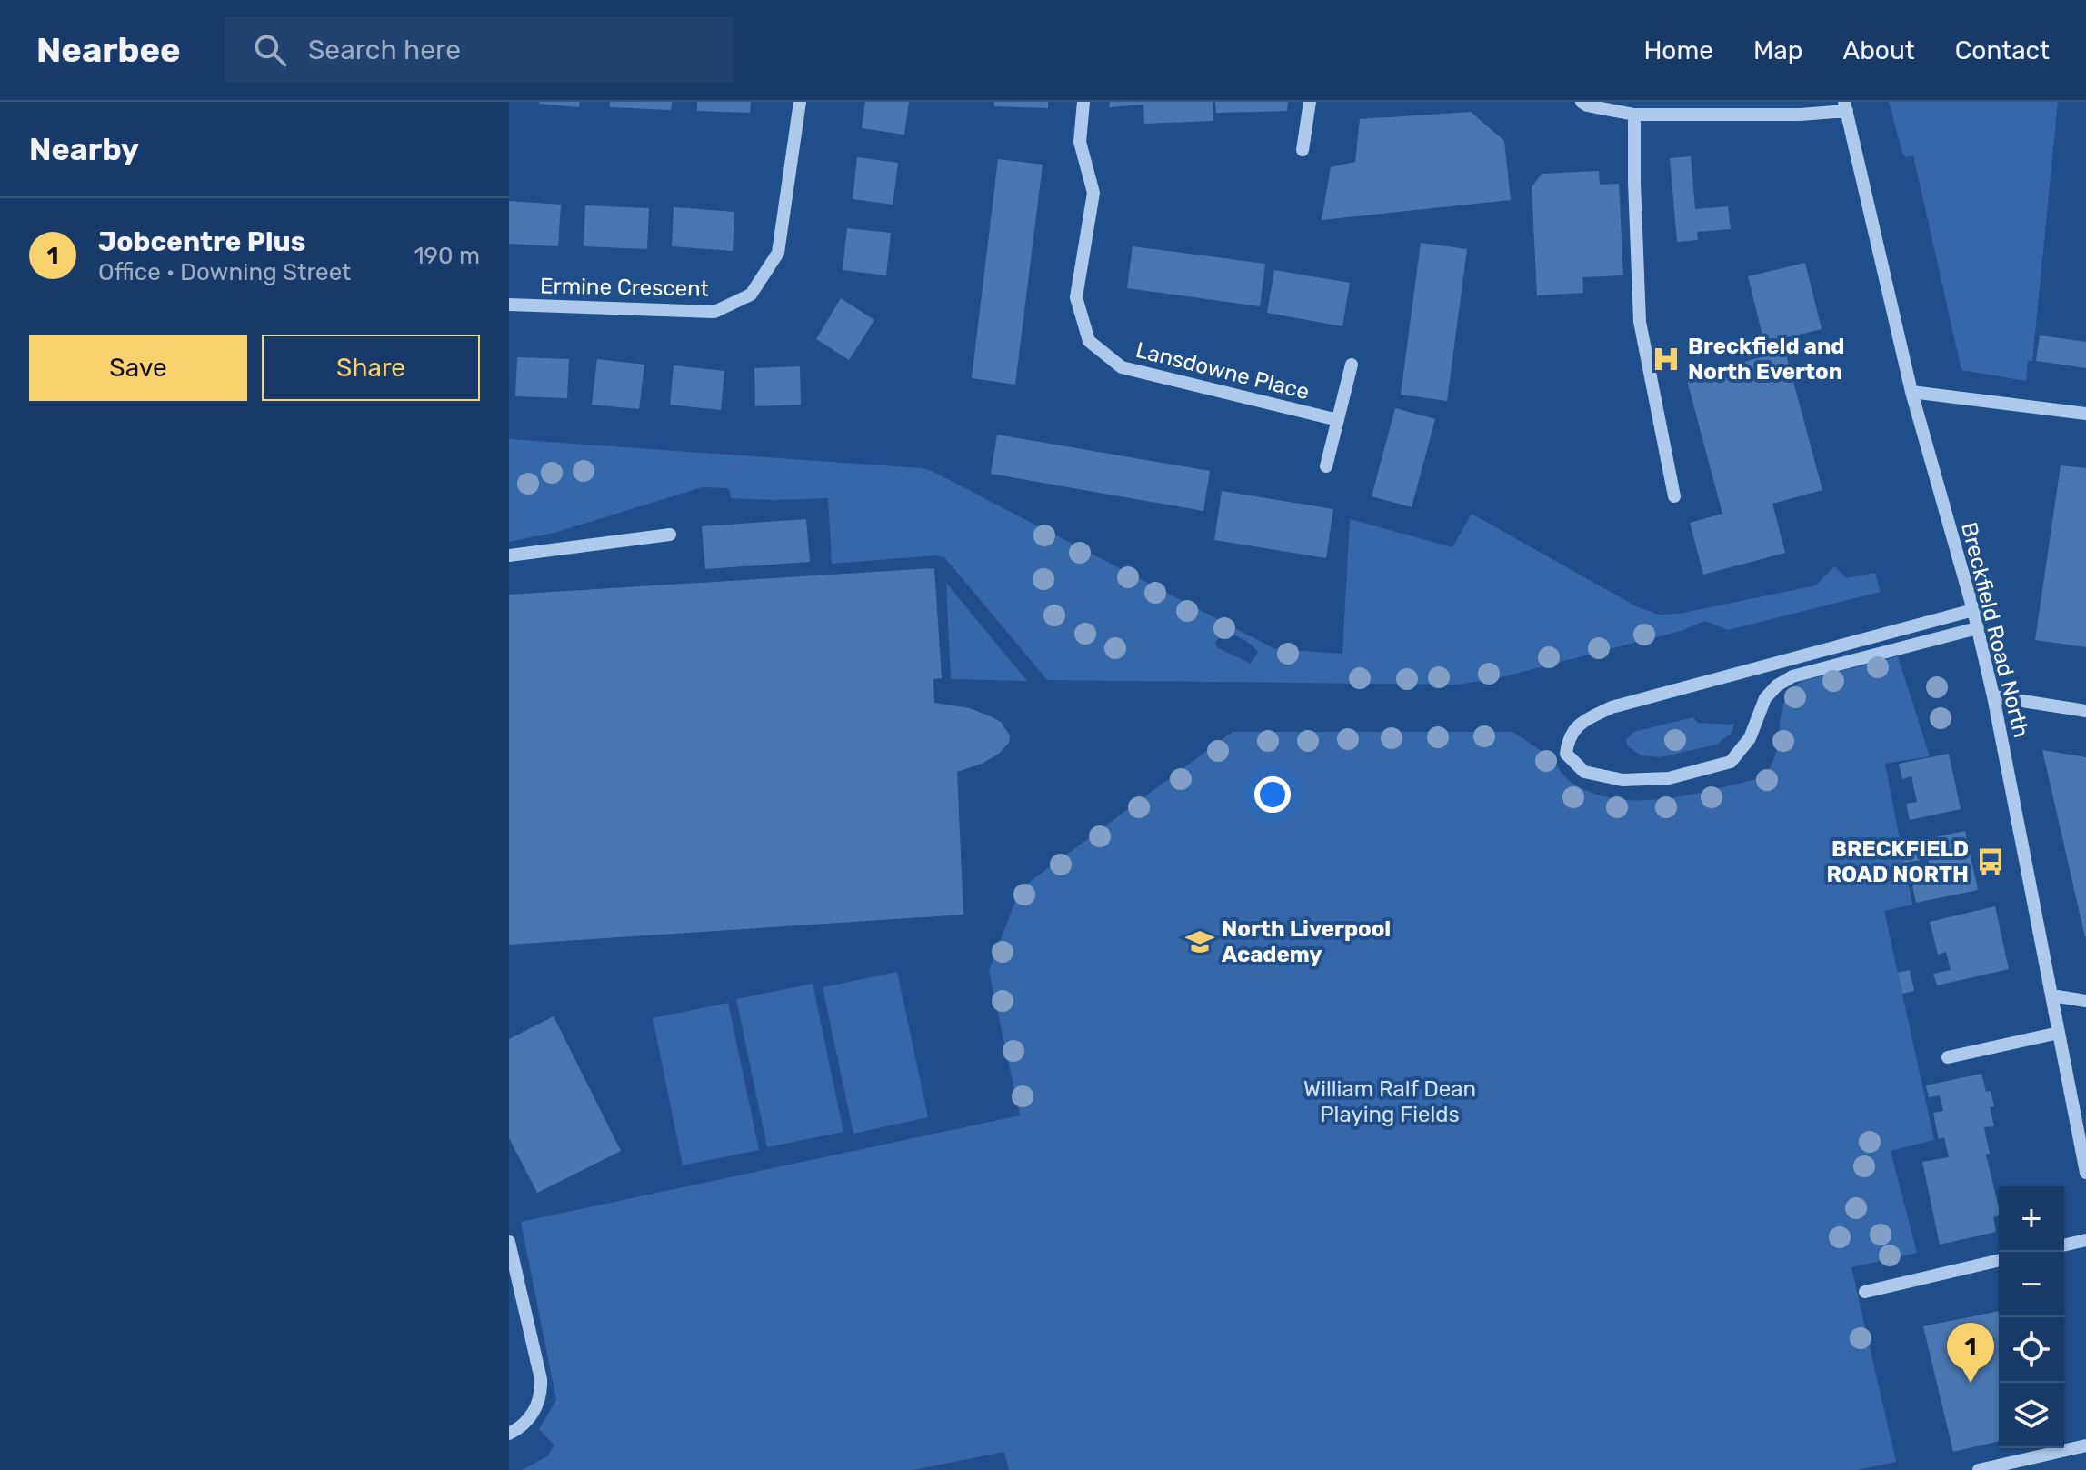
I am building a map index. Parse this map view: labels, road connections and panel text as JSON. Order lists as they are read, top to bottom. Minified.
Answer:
{"streets":{"street":["Ermine Crescent","Lansdowne Place","Breckfield Road North"]},"parks":["William Ralf Dean Playing Fields"],"places":{"hospital":["Breckfield and North Everton"],"bus stop":["BRECKFIELD ROAD NORTH"],"school or university":["North Liverpool Academy"]},"page":{"header":"Nearbee","search":"Search here","nav":["Home","Map","About","Contact"],"heading":"Nearby","list":[{"mark":"1","name":"Jobcentre Plus","note":"Office · Downing Street","value":"190 m"}],"buttons":["Save","Share"],"map_buttons":["+","−"],"pins":"1"}}
